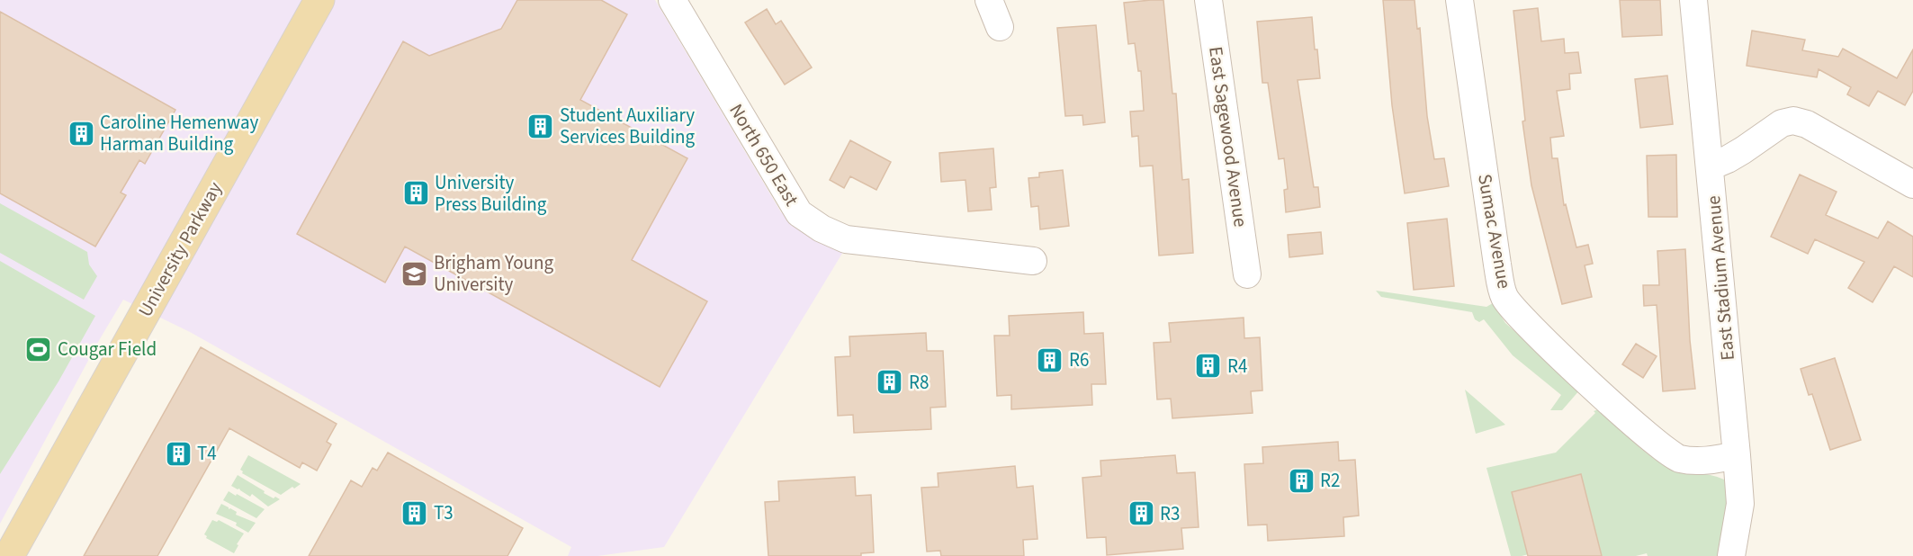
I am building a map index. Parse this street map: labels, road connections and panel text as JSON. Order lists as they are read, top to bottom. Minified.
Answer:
{"streets":{"main road":["University Parkway"],"street":["East Sagewood Avenue","North 650 East","Sumac Avenue","East Stadium Avenue"]},"crossings":[["Sumac Avenue","East Stadium Avenue"]],"places":{"building":["Student Auxiliary Services Building","Caroline Hemenway Harman Building","University Press Building","R6","R4","R8","T4","R2","T3","R3"],"school or university":["Brigham Young University"],"sports":["Cougar Field"]}}
